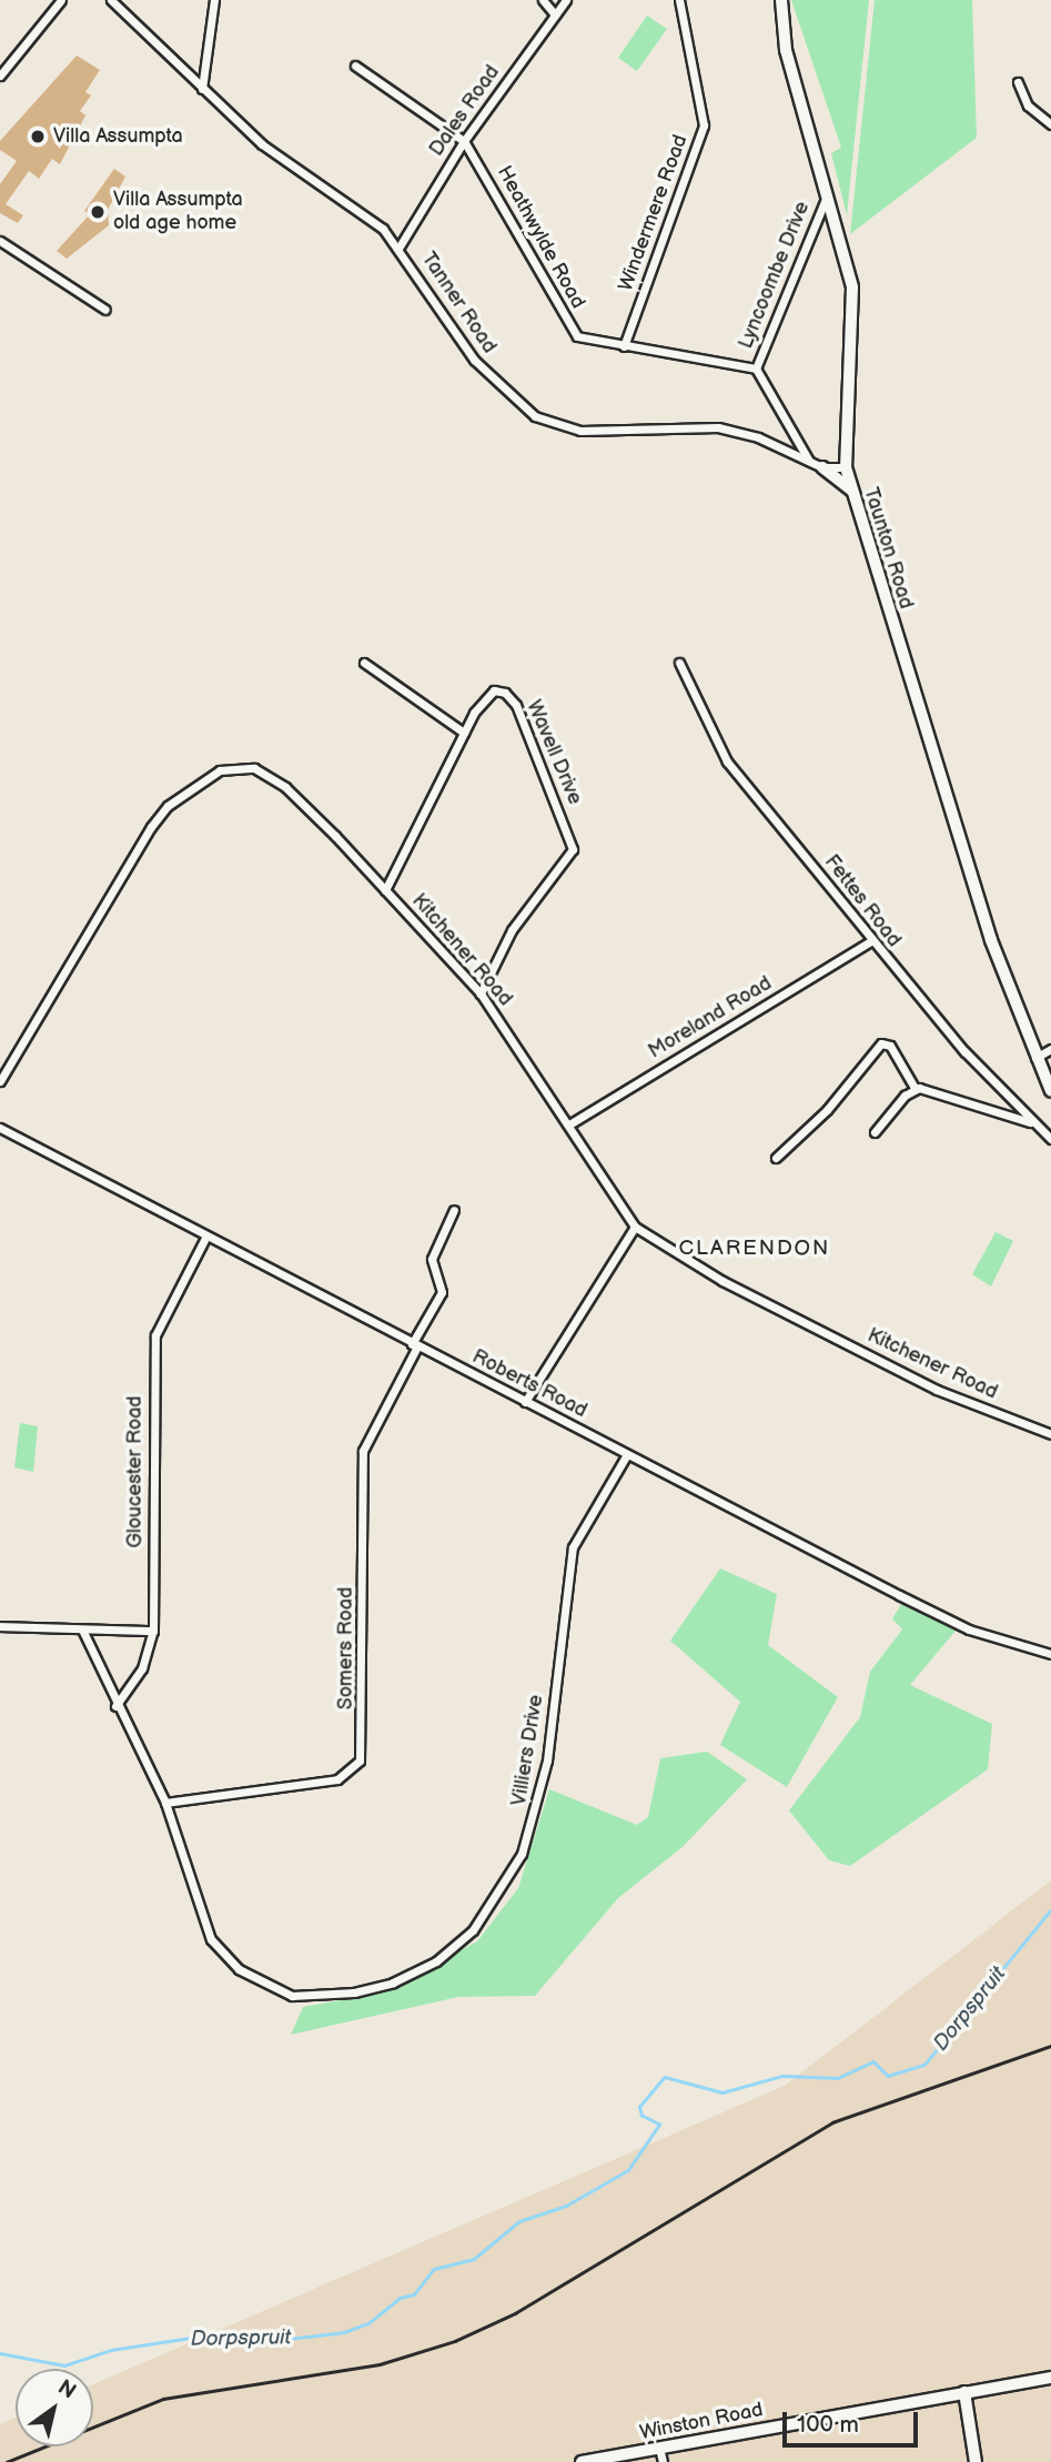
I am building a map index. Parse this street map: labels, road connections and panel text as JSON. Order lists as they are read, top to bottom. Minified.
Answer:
{"streets":{"street":["Dales Road","Windermere Road","Heathwylde Road","Lyncoombe Drive","Tanner Road","Taunton Road","Wavell Drive","Fettes Road","Kitchener Road","Moreland Road","Roberts Road","Gloucester Road","Somers Road","Villiers Drive","Winston Road"]},"crossings":[["Dales Road","Heathwylde Road"],["Dales Road","Tanner Road"],["Windermere Road","Heathwylde Road"],["Heathwylde Road","Lyncoombe Drive"],["Lyncoombe Drive","Taunton Road"],["Tanner Road","Taunton Road"],["Wavell Drive","Kitchener Road"],["Fettes Road","Moreland Road"],["Kitchener Road","Moreland Road"],["Roberts Road","Gloucester Road"],["Roberts Road","Somers Road"],["Roberts Road","Villiers Drive"],["Gloucester Road","Villiers Drive"],["Somers Road","Villiers Drive"]],"districts":["CLARENDON"],"water":["Dorpspruit"],"places":["Villa Assumpta","Villa Assumpta old age home"],"scale_bar":"100 m","north":"top right"}
